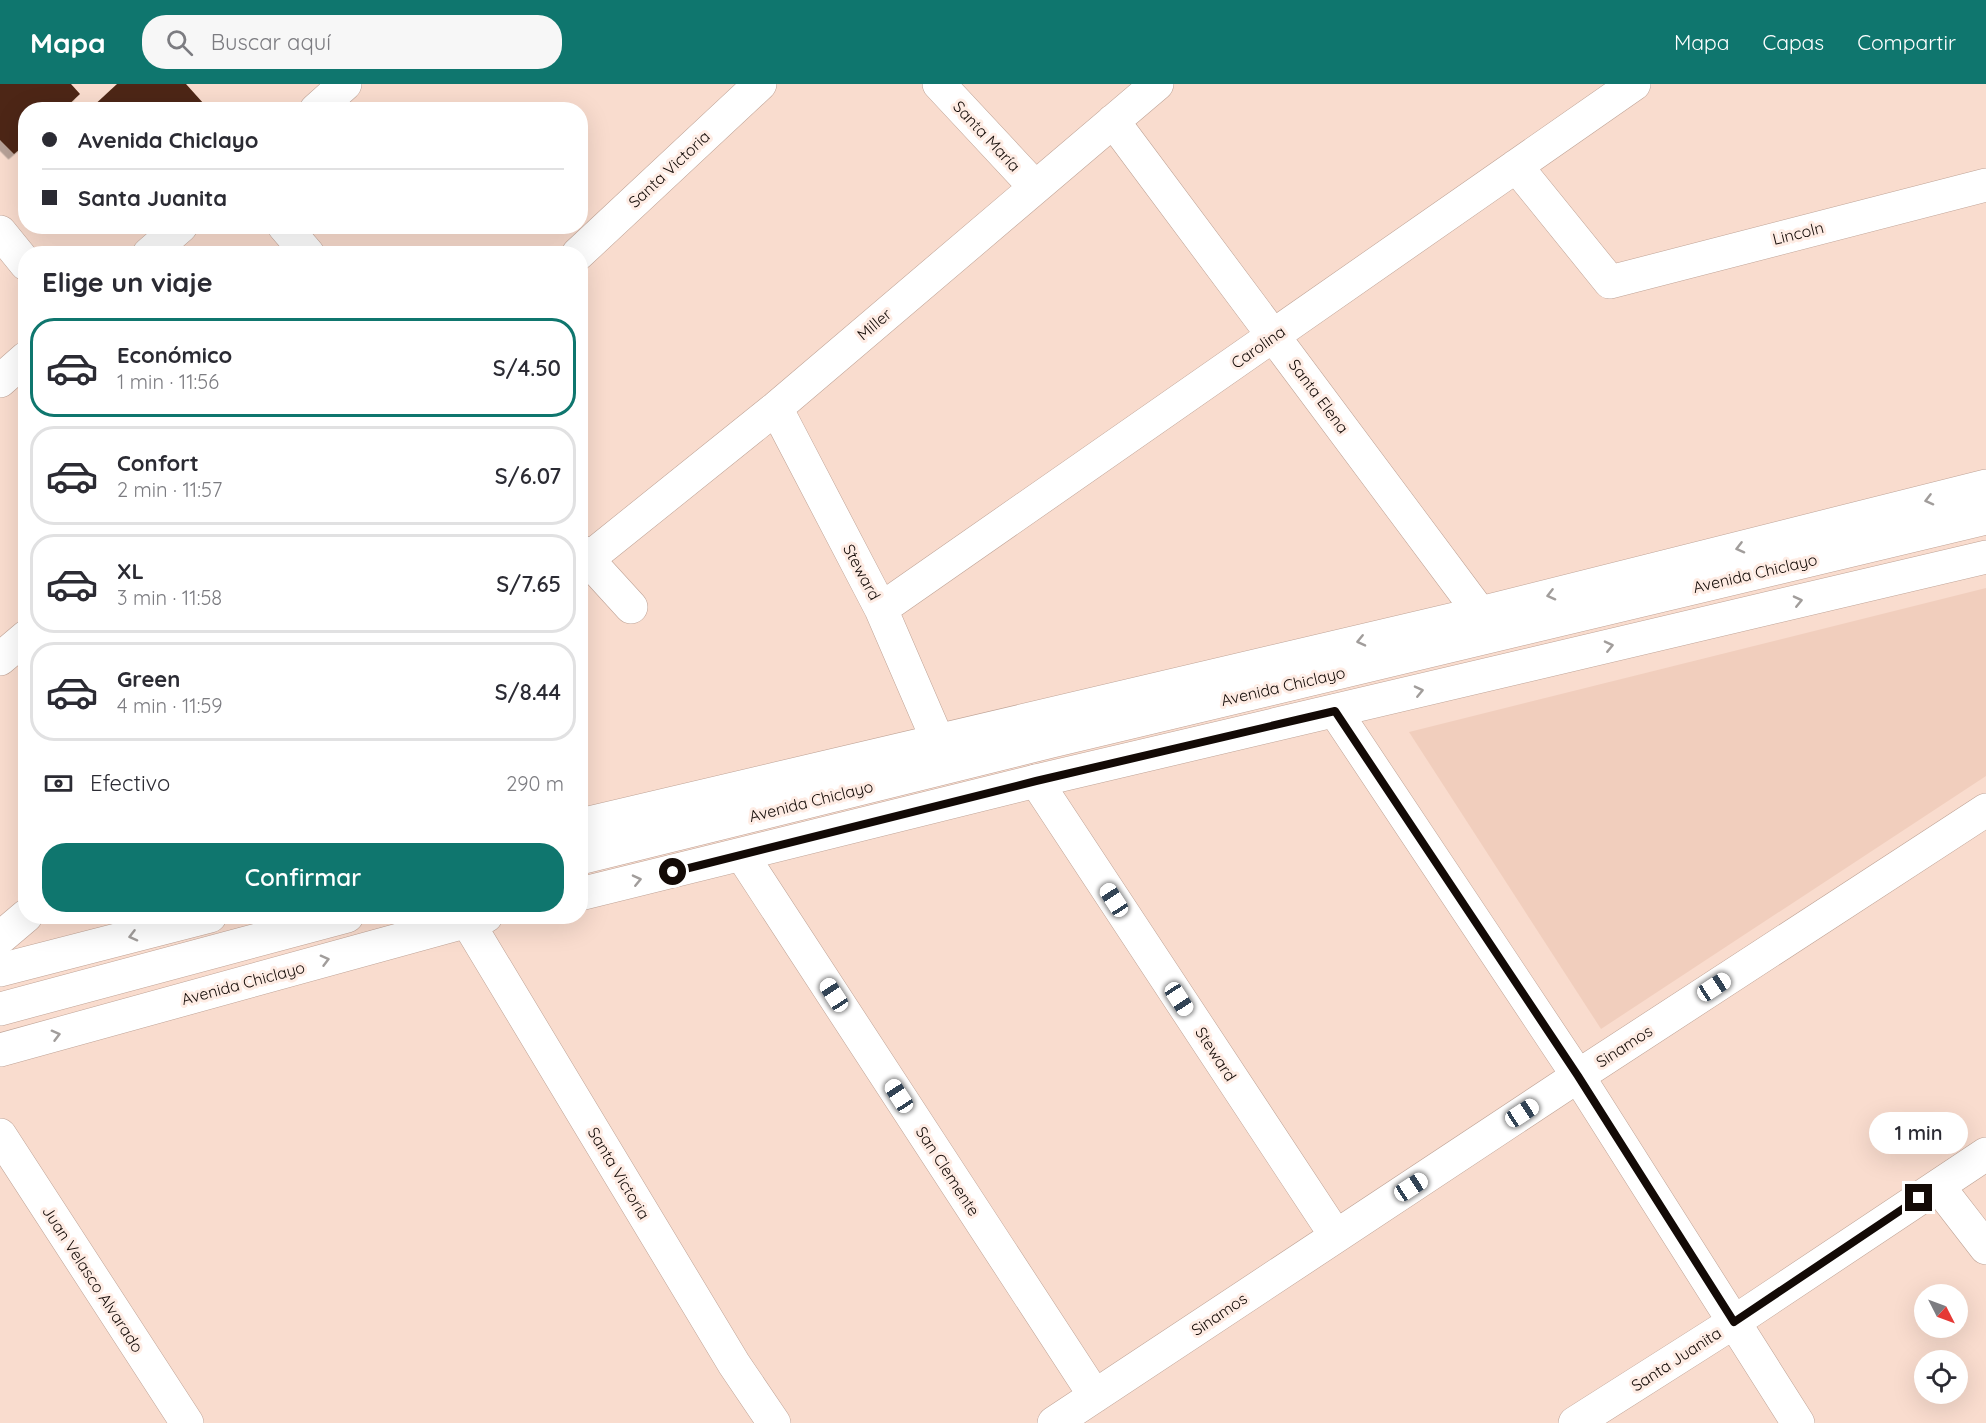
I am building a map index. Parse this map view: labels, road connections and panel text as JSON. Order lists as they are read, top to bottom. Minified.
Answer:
{"streets":{"street":["Santa María","Santa Victoria","Lincoln","Miller","Carolina","Santa Elena","Steward","Avenida Chiclayo","Sinamos","San Clemente","Juan Velasco Alvarado","Santa Juanita"]},"crossings":[["Santa María","Miller"],["Lincoln","Carolina"],["Miller","Santa Elena"],["Miller","Steward"],["Carolina","Santa Elena"],["Carolina","Steward"],["Santa Elena","Avenida Chiclayo"],["Steward","Avenida Chiclayo"],["Steward","Sinamos"],["Sinamos","San Clemente"]],"north":"bottom right","page":{"header":"Mapa","search":"Buscar aquí","nav":["Mapa","Capas","Compartir"],"banner":["Avenida Chiclayo","Santa Juanita"],"heading":"Elige un viaje","list":[{"name":"Económico","note":"1 min · 11:56","value":"S/4.50"},{"name":"Confort","note":"2 min · 11:57","value":"S/6.07"},{"name":"XL","note":"3 min · 11:58","value":"S/7.65"},{"name":"Green","note":"4 min · 11:59","value":"S/8.44"}],"pay":["Efectivo","290 m"],"buttons":"Confirmar","bubble":"1 min"}}
